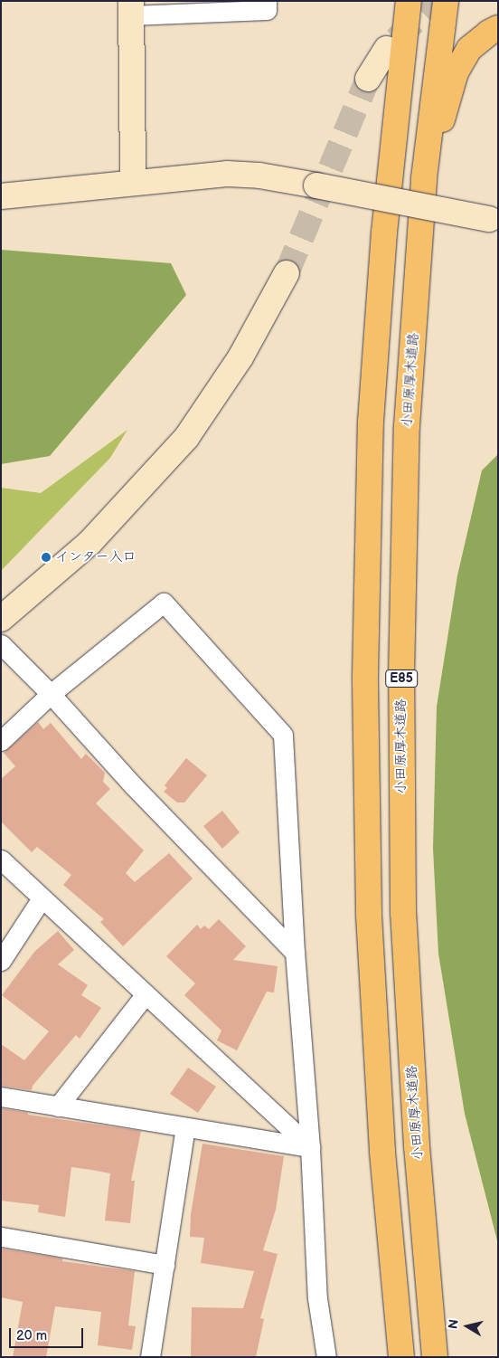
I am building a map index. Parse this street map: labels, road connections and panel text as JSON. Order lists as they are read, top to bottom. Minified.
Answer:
{"streets":{"highway":["小田原厚木道路","E85"]},"places":["インター入口"],"scale_bar":"20 m","north":"left"}
